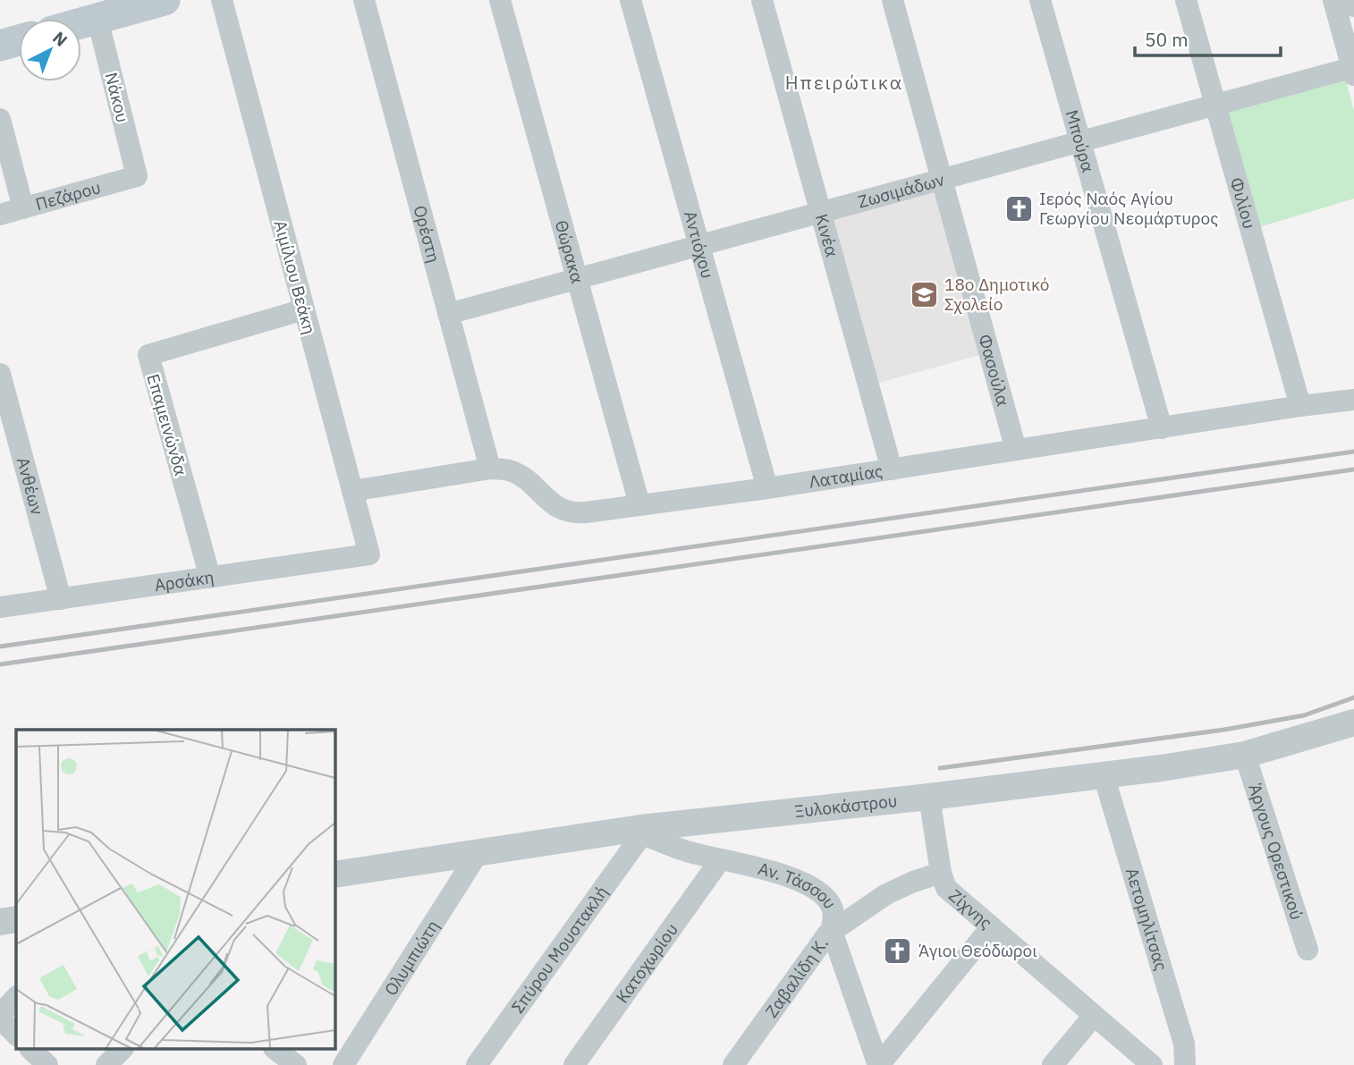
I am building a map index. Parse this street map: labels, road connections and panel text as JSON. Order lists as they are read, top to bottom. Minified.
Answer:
{"streets":{"street":["Νάκου","Μπούρα","Ζωσιμάδων","Πεζάρου","Φιλίου","Ορέστη","Κινέα","Αντιόχου","Θώρακα","Αιμίλιου Βεάκη","Φασούλα","Επαμεινώνδα","Λαταμίας","Ανθέων","Αρσάκη","Ξυλοκάστρου","Άργους Ορεστικού","Αν. Τάσσου","Ζίχνης","Αετομηλίτσας","Σπύρου Μουστακλή","Ολυμπιώτη","Κατοχωρίου","Ζαβαλίδη Κ."]},"crossings":[["Νάκου","Πεζάρου"],["Μπούρα","Ζωσιμάδων"],["Μπούρα","Λαταμίας"],["Ζωσιμάδων","Φιλίου"],["Ζωσιμάδων","Ορέστη"],["Ζωσιμάδων","Κινέα"],["Ζωσιμάδων","Αντιόχου"],["Ζωσιμάδων","Θώρακα"],["Ζωσιμάδων","Φασούλα"],["Φιλίου","Λαταμίας"],["Ορέστη","Λαταμίας"],["Κινέα","Λαταμίας"],["Αντιόχου","Λαταμίας"],["Θώρακα","Λαταμίας"],["Αιμίλιου Βεάκη","Επαμεινώνδα"],["Αιμίλιου Βεάκη","Λαταμίας"],["Αιμίλιου Βεάκη","Αρσάκη"],["Φασούλα","Λαταμίας"],["Επαμεινώνδα","Αρσάκη"],["Ανθέων","Αρσάκη"],["Ξυλοκάστρου","Άργους Ορεστικού"],["Ξυλοκάστρου","Αν. Τάσσου"],["Ξυλοκάστρου","Ζίχνης"],["Ξυλοκάστρου","Αετομηλίτσας"],["Ξυλοκάστρου","Σπύρου Μουστακλή"],["Ξυλοκάστρου","Ολυμπιώτη"],["Αν. Τάσσου","Σπύρου Μουστακλή"],["Αν. Τάσσου","Κατοχωρίου"],["Αν. Τάσσου","Ζαβαλίδη Κ."],["Ζίχνης","Ζαβαλίδη Κ."]],"districts":["Ηπειρώτικα"],"places":{"church":["Ιερός Ναός Αγίου Γεωργίου Νεομάρτυρος","Άγιοι Θεόδωροι"],"school or university":["18ο Δημοτικό Σχολείο"]},"scale_bar":"50 m","north":"top right"}
